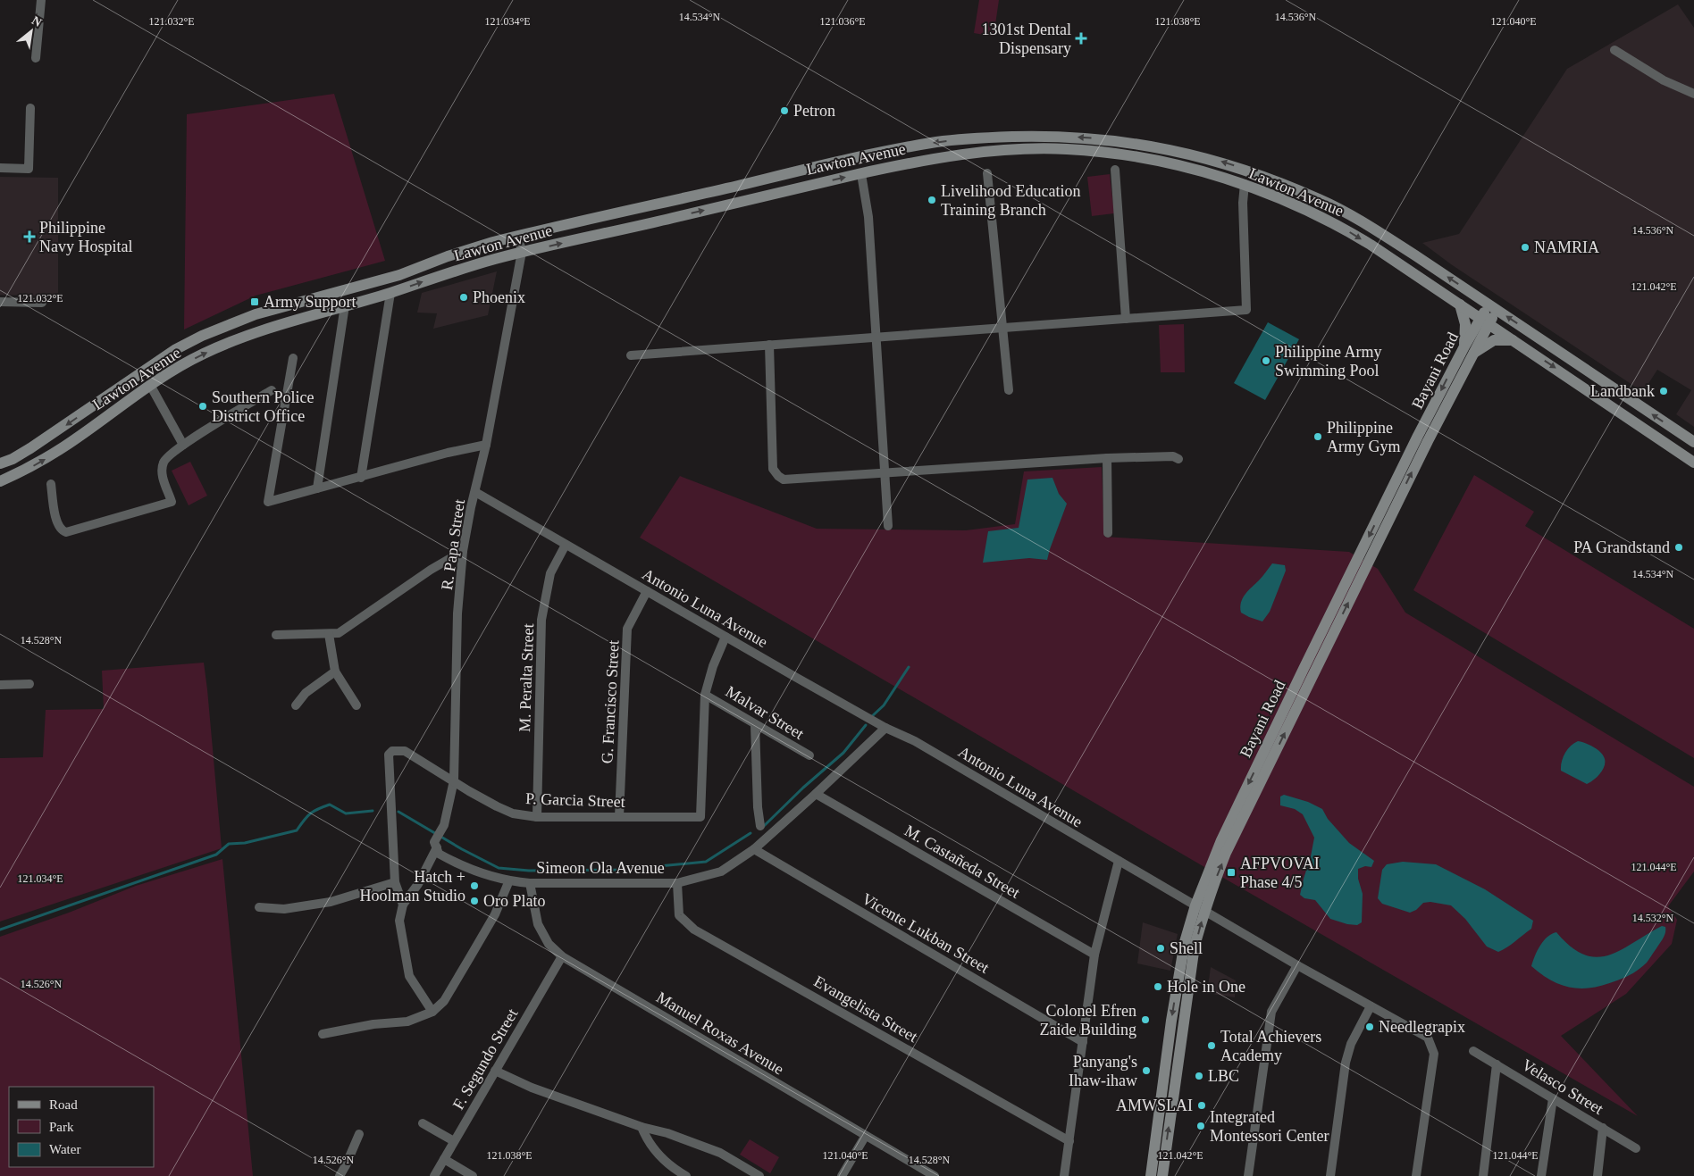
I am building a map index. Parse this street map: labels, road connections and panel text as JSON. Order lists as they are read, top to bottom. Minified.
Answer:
{"streets":{"main road":["Lawton Avenue","Bayani Road"],"street":["R. Papa Street","Antonio Luna Avenue","M. Peralta Street","G. Francisco Street","Malvar Street","P. Garcia Street","M. Castañeda Street","Simeon Ola Avenue","Vicente Lukban Street","Evangelista Street","Manuel Roxas Avenue","F. Segundo Street","Velasco Street"]},"crossings":[["Lawton Avenue","Bayani Road"],["Lawton Avenue","R. Papa Street"],["Bayani Road","Antonio Luna Avenue"],["R. Papa Street","Antonio Luna Avenue"],["R. Papa Street","P. Garcia Street"],["R. Papa Street","Simeon Ola Avenue"],["Antonio Luna Avenue","M. Peralta Street"],["Antonio Luna Avenue","G. Francisco Street"],["Antonio Luna Avenue","P. Garcia Street"],["Antonio Luna Avenue","Simeon Ola Avenue"],["M. Peralta Street","P. Garcia Street"],["G. Francisco Street","P. Garcia Street"],["Malvar Street","P. Garcia Street"],["M. Castañeda Street","Simeon Ola Avenue"],["Simeon Ola Avenue","Vicente Lukban Street"],["Simeon Ola Avenue","Evangelista Street"],["Simeon Ola Avenue","Manuel Roxas Avenue"],["Manuel Roxas Avenue","F. Segundo Street"]],"places":{"health":["1301st Dental Dispensary","Philippine Navy Hospital"],"other":["Petron","Livelihood Education Training Branch","NAMRIA","Phoenix","Philippine Army Swimming Pool","Landbank","Southern Police District Office","Philippine Army Gym","PA Grandstand","Hatch + Hoolman Studio","Oro Plato","Shell","Hole in One","Colonel Efren Zaide Building","Needlegrapix","Total Achievers Academy","Panyang's Ihaw-ihaw","LBC","AMWSLAI","Integrated Montessori Center"],"transit":["Army Support","AFPVOVAI Phase 4/5"]},"legend":["Road","Park","Water"],"north":"top right","coordinates":["14.534°N","14.536°N","121.032°E","121.034°E","121.036°E","121.038°E","121.040°E","121.042°E","14.528°N","121.044°E","14.532°N","14.526°N"]}
